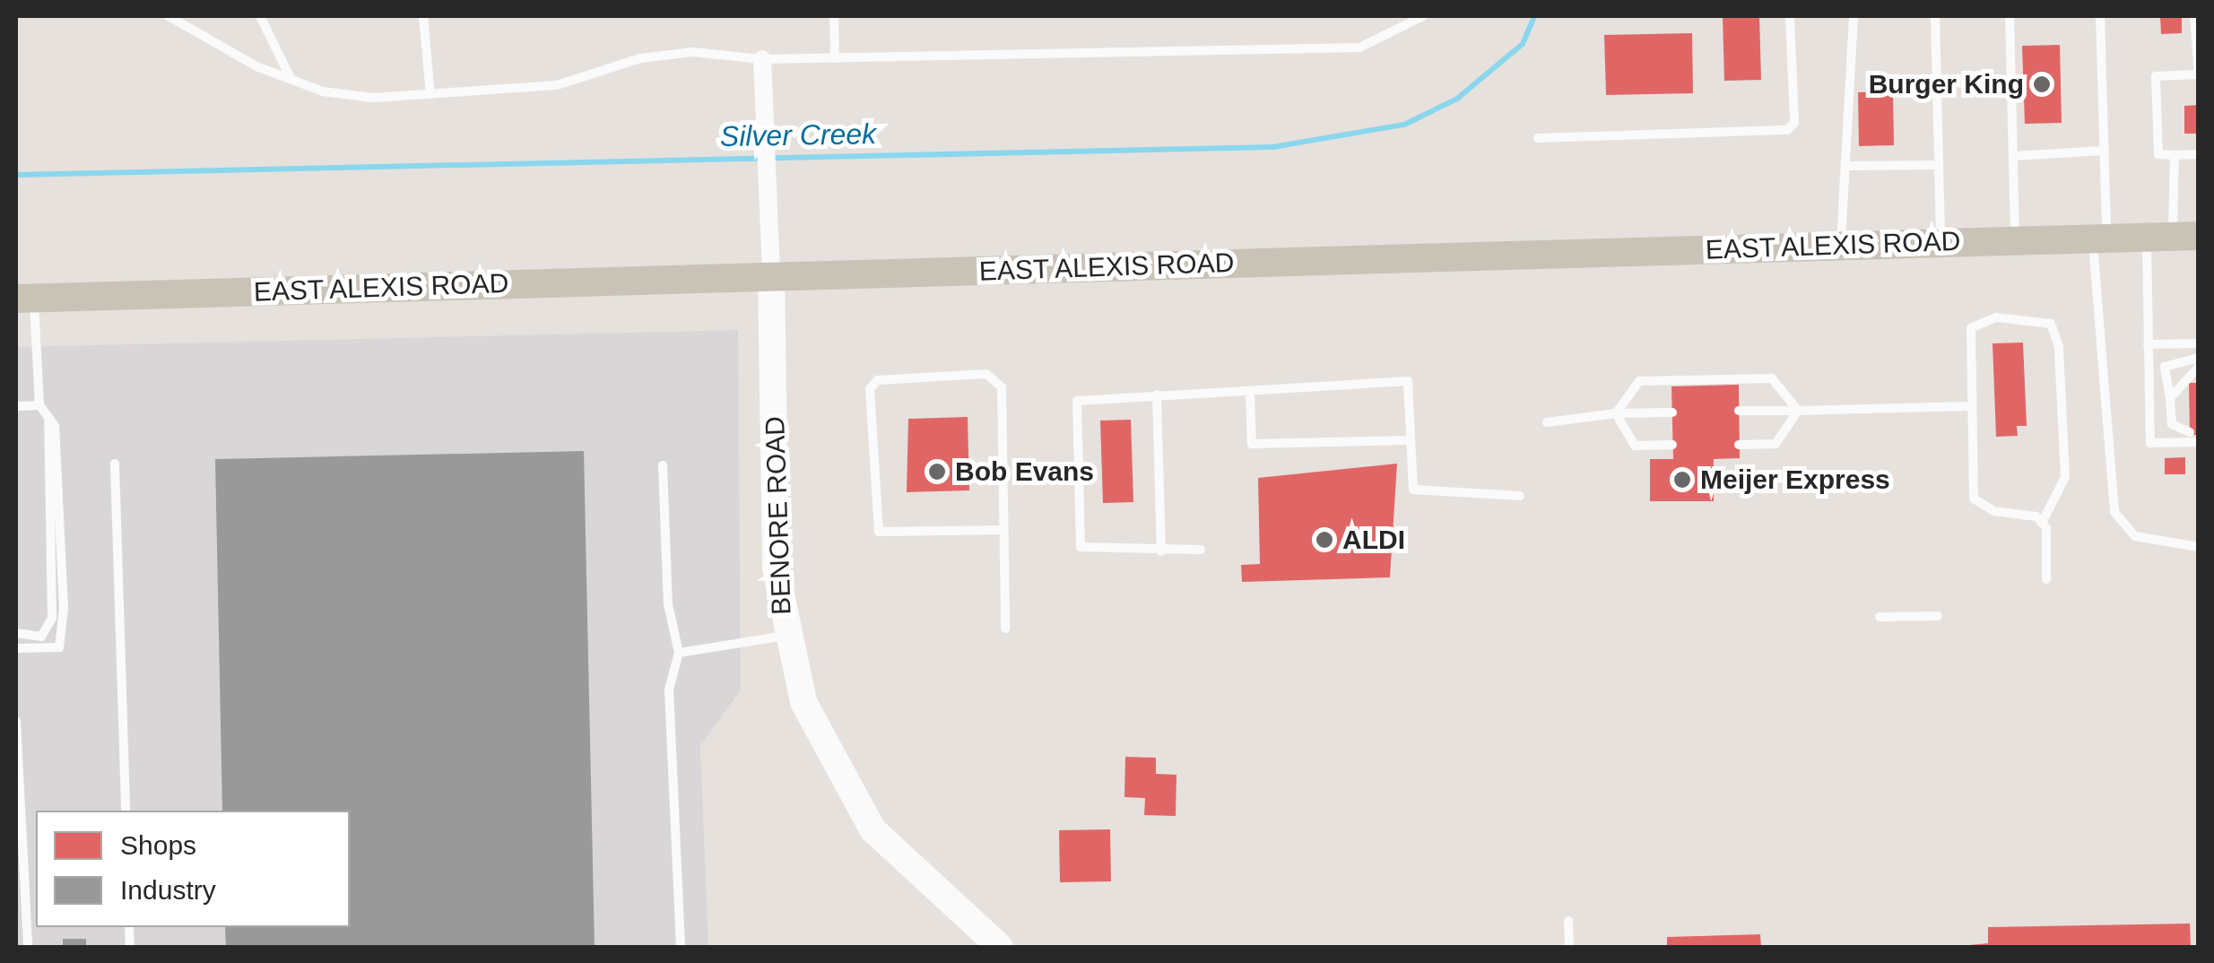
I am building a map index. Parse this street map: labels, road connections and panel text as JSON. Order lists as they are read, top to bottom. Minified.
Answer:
{"streets":{"main road":["EAST ALEXIS ROAD","BENORE ROAD"]},"crossings":[["EAST ALEXIS ROAD","BENORE ROAD"]],"water":["Silver Creek"],"places":["Burger King","Bob Evans","Meijer Express","ALDI"],"legend":["Shops","Industry"]}
